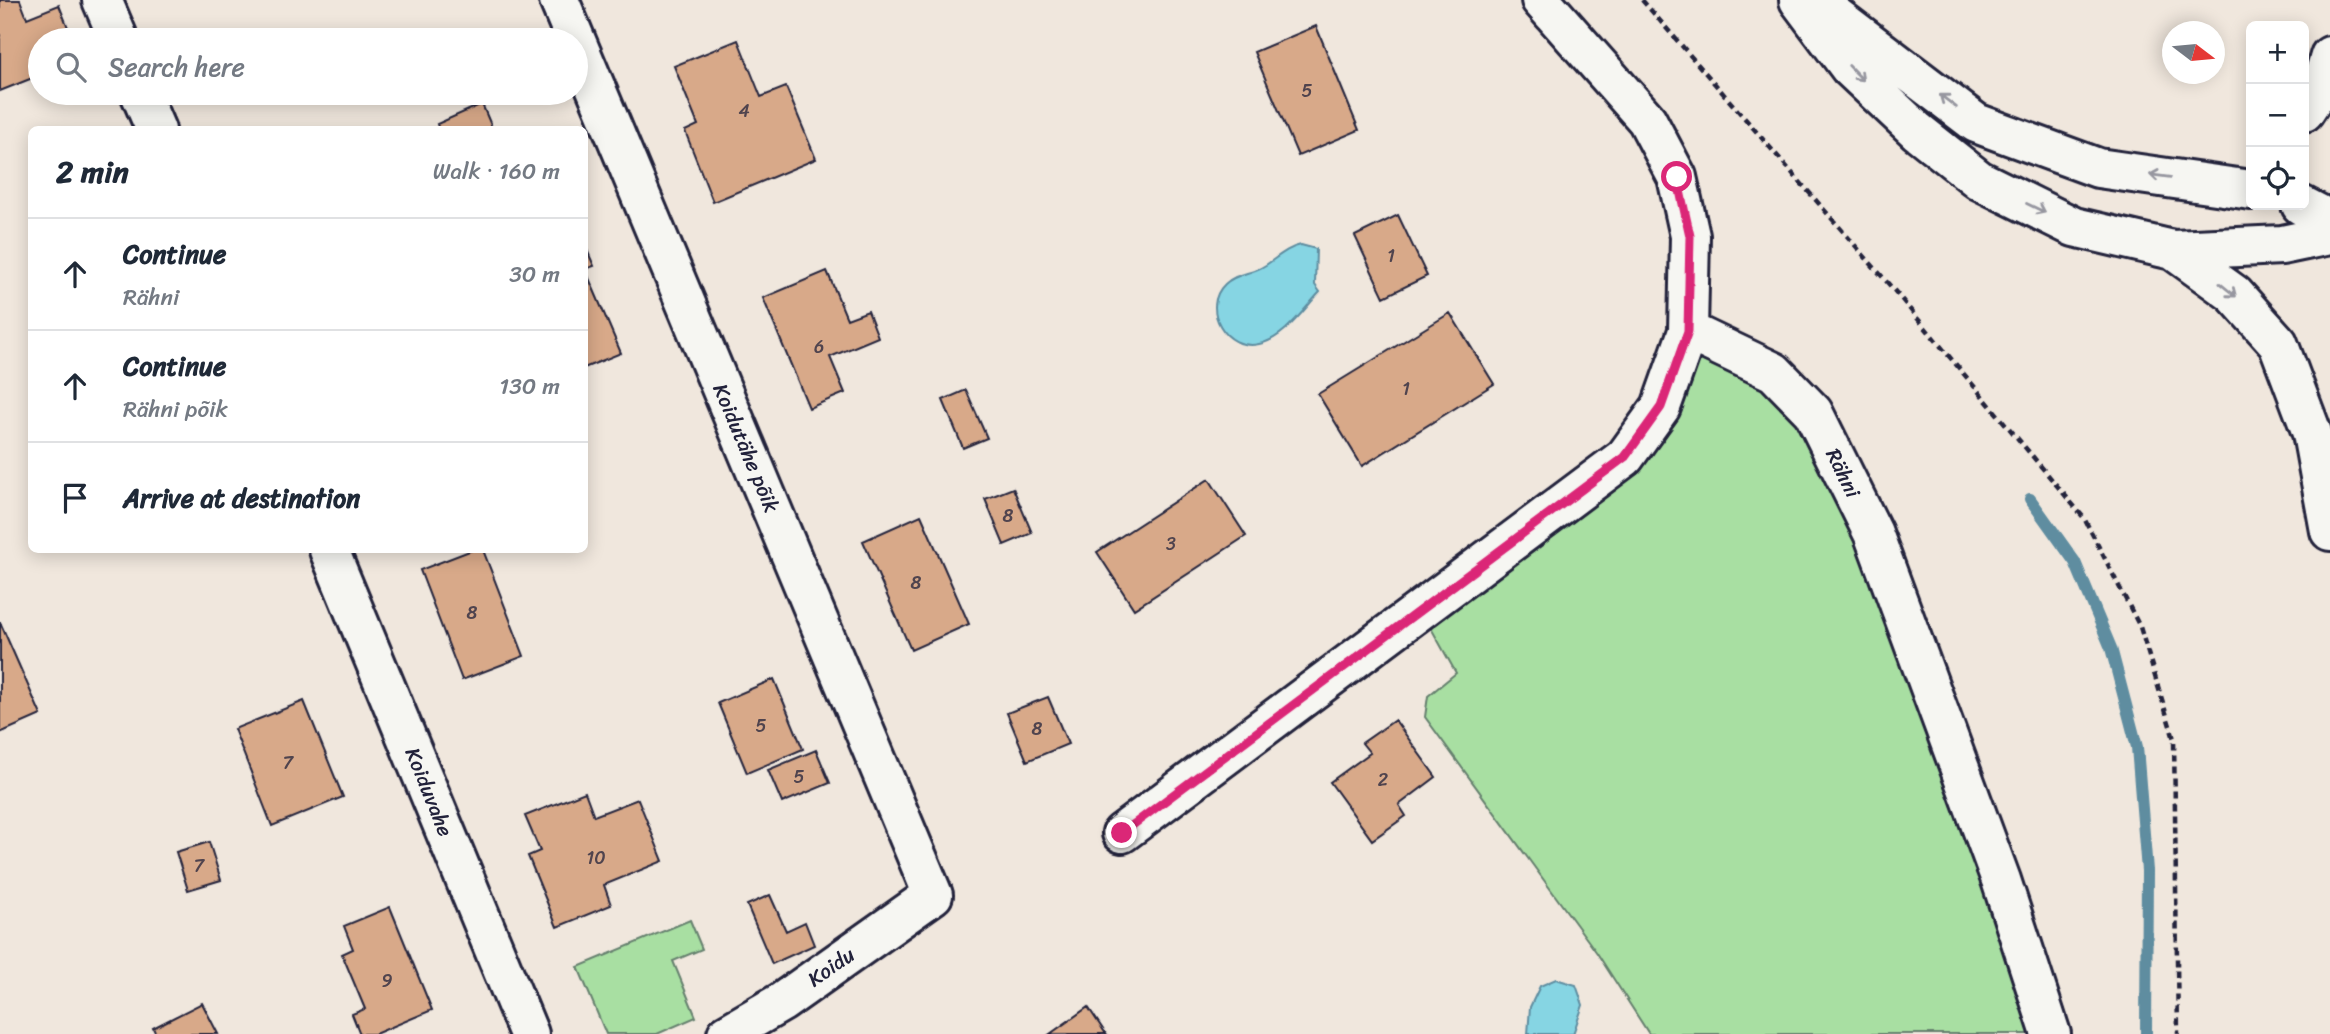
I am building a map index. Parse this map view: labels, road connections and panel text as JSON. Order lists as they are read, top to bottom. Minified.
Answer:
{"streets":{"street":["Koidutähe põik","Rähni","Koiduvahe","Koidu"]},"crossings":[["Koidutähe põik","Koidu"]],"house_numbers":["5","4","1","6","1","8","3","8","8","5","8","7","5","2","10","7","9"],"north":"right","page":{"map_buttons":["+","−"],"search":"Search here","heading":["2 min","Walk · 160 m"],"list":[["Continue","Rähni","30 m"],["Continue","Rähni põik","130 m"],"Arrive at destination"]}}
